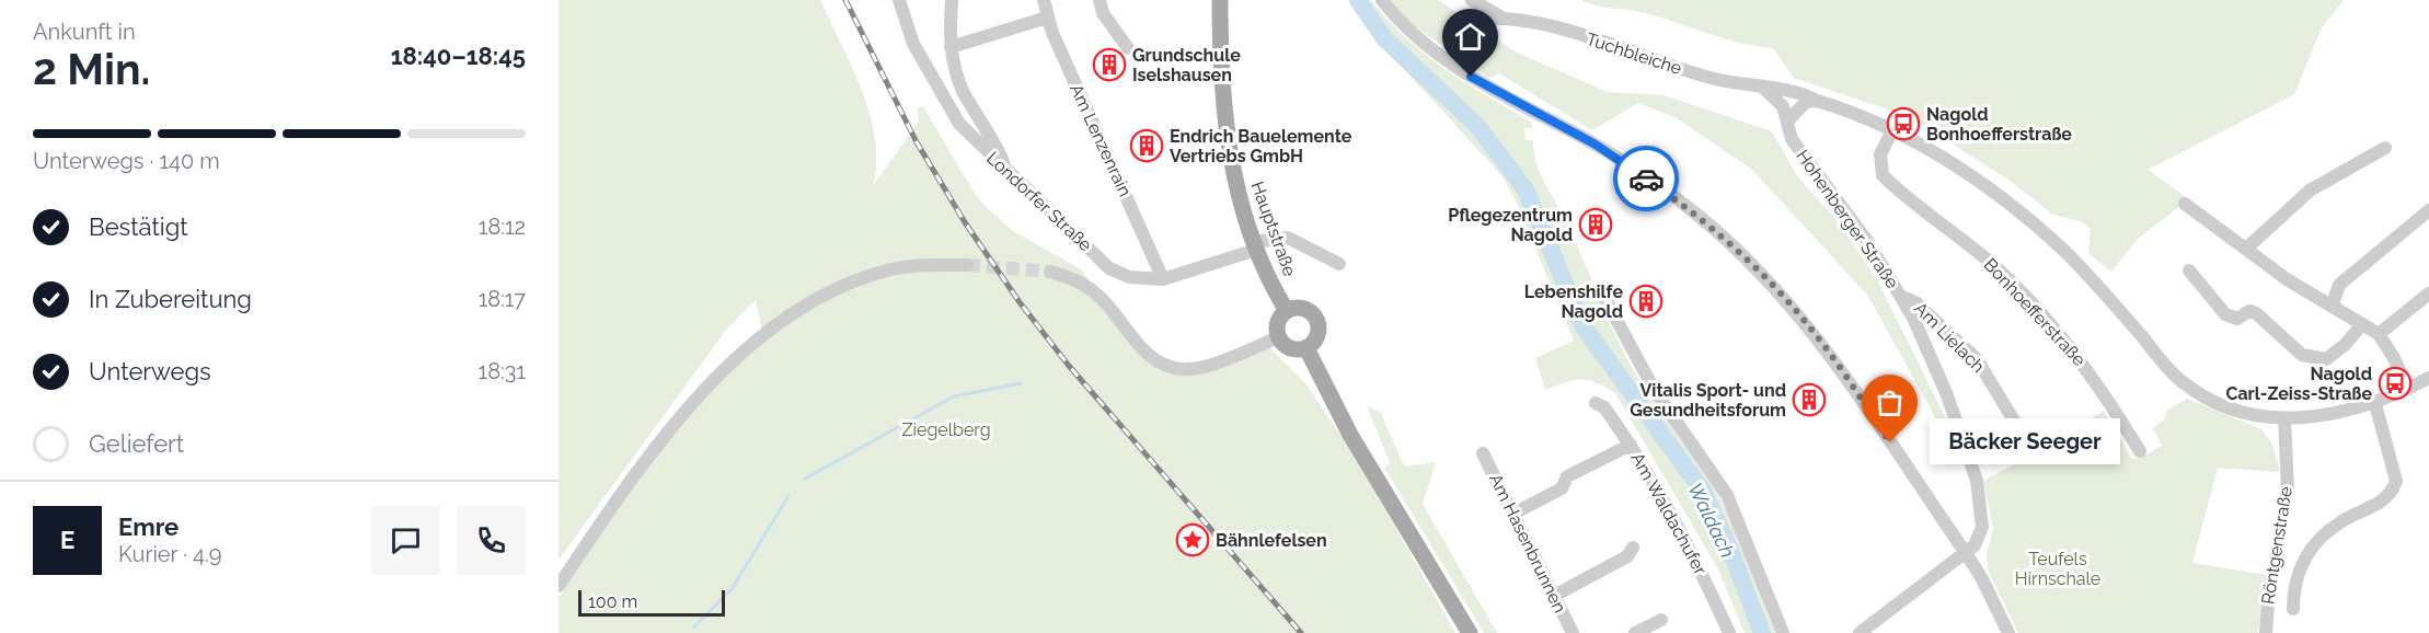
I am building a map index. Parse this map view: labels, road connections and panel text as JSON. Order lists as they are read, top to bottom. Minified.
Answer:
{"streets":{"main road":["Hauptstraße"],"street":["Tuchbleiche","Am Lenzenrain","Londorfer Straße","Hohenberger Straße","Bonhoefferstraße","Am Lielach","Am Waldachufer","Am Hasenbrunnen","Röntgenstraße"]},"crossings":[["Am Lenzenrain","Londorfer Straße"],["Londorfer Straße","Hauptstraße"],["Hohenberger Straße","Am Lielach"]],"water":["Waldach"],"parks":["Ziegelberg","Teufels Hirnschale"],"places":{"building":["Grundschule Iselshausen","Endrich Bauelemente Vertriebs GmbH","Pflegezentrum Nagold","Lebenshilfe Nagold","Vitalis Sport- und Gesundheitsforum"],"bus stop":["Nagold Bonhoefferstraße","Nagold Carl-Zeiss-Straße"],"other":["Bäcker Seeger"],"place":["Bähnlefelsen"]},"scale_bar":"100 m","page":{"heading":["2 Min.","Ankunft in","18:40–18:45"],"panel":["Emre","Kurier · 4.9"],"bar":"Unterwegs · 140 m","list":[["Bestätigt","18:12"],["In Zubereitung","18:17"],["Unterwegs","18:31"],"Geliefert"],"bubble":"Bäcker Seeger","round":"E","scale":"100 m"}}
